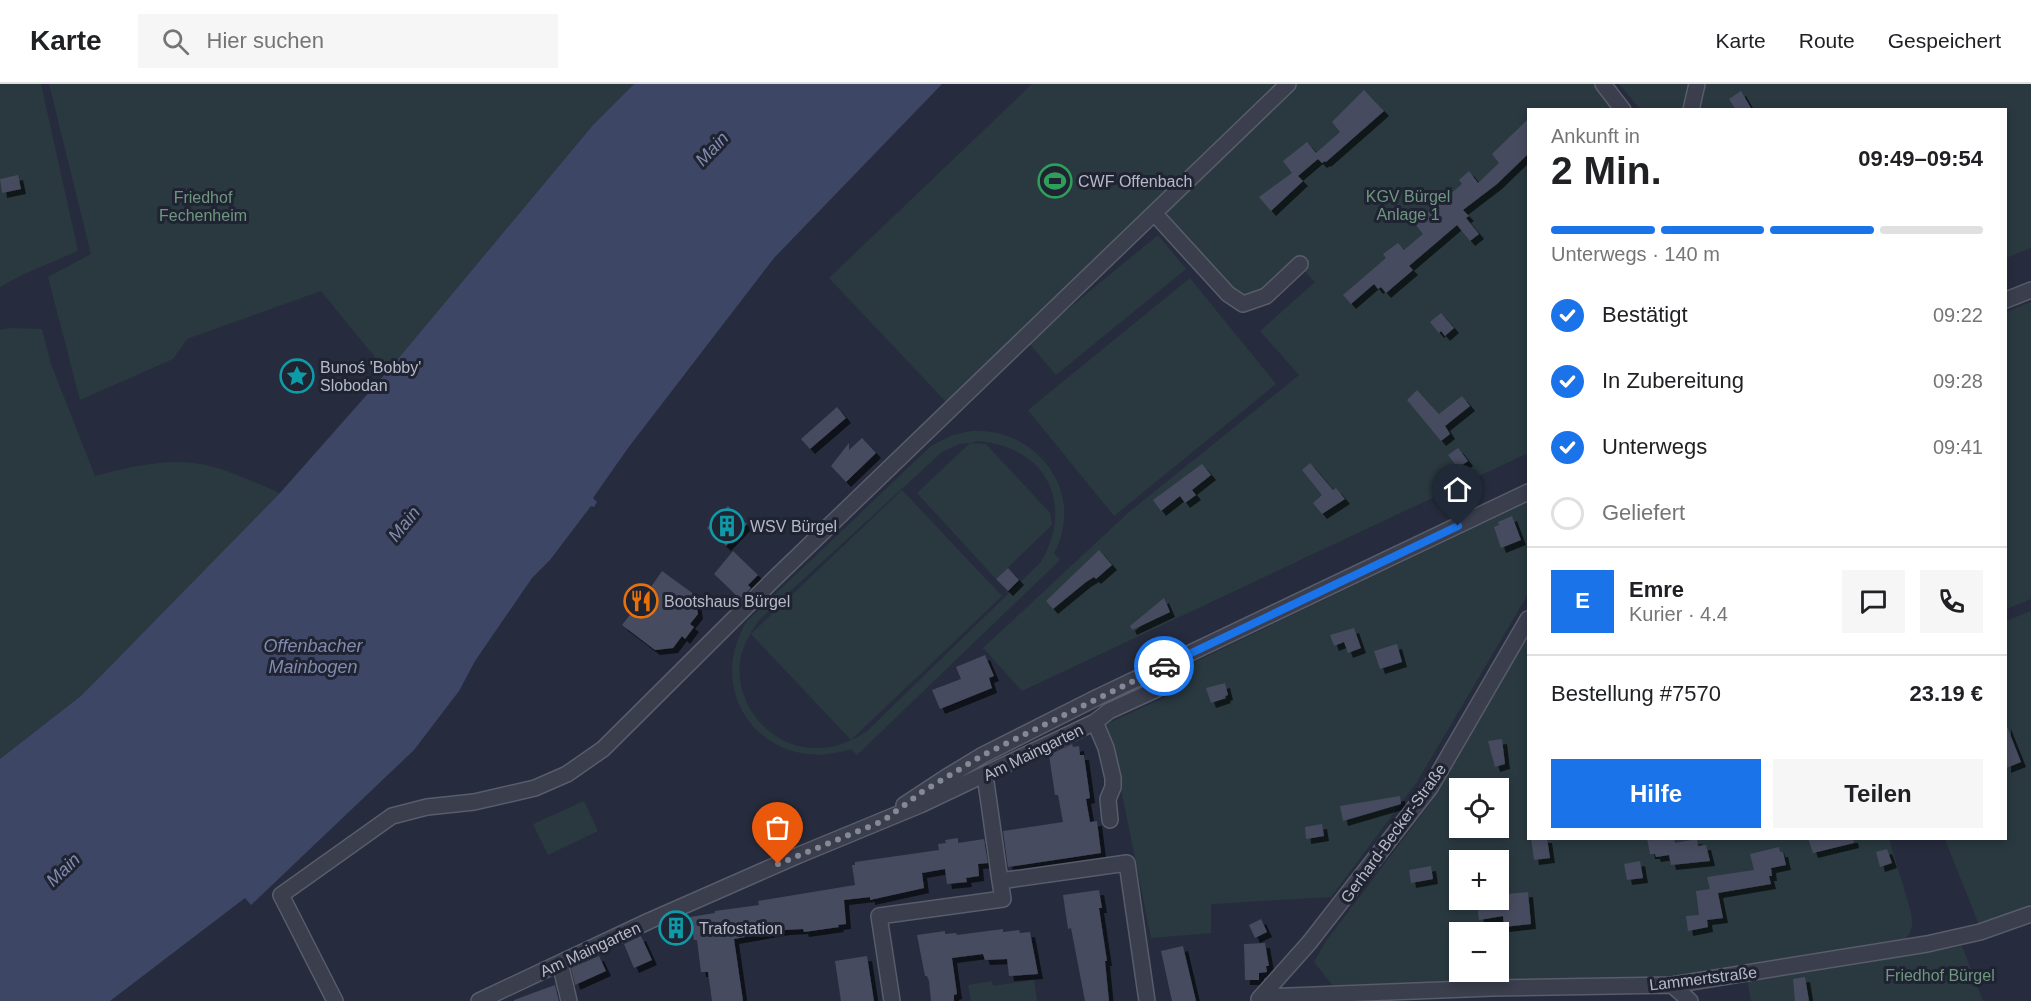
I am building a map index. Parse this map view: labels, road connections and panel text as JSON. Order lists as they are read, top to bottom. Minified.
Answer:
{"streets":{"street":["Am Maingarten","Gerhard-Becker-Straße","Lammertstraße"]},"crossings":[["Gerhard-Becker-Straße","Lammertstraße"]],"water":["Main","Offenbacher Mainbogen"],"parks":["KGV Bürgel Anlage 1","Friedhof Fechenheim","Friedhof Bürgel"],"places":{"sports":["CWF Offenbach"],"place":["Bunoś 'Bobby' Slobodan"],"building":["WSV Bürgel","Trafostation"],"restaurant":["Bootshaus Bürgel"]},"page":{"header":"Karte","search":"Hier suchen","nav":["Karte","Route","Gespeichert"],"heading":["2 Min.","Ankunft in","09:49–09:54"],"panel":["Emre","Kurier · 4.4","Bestellung #7570","23.19 €"],"bar":"Unterwegs · 140 m","list":[["Bestätigt","09:22"],["In Zubereitung","09:28"],["Unterwegs","09:41"],"Geliefert"],"round":"E","buttons":["Hilfe","Teilen"],"map_buttons":["+","−"]}}
